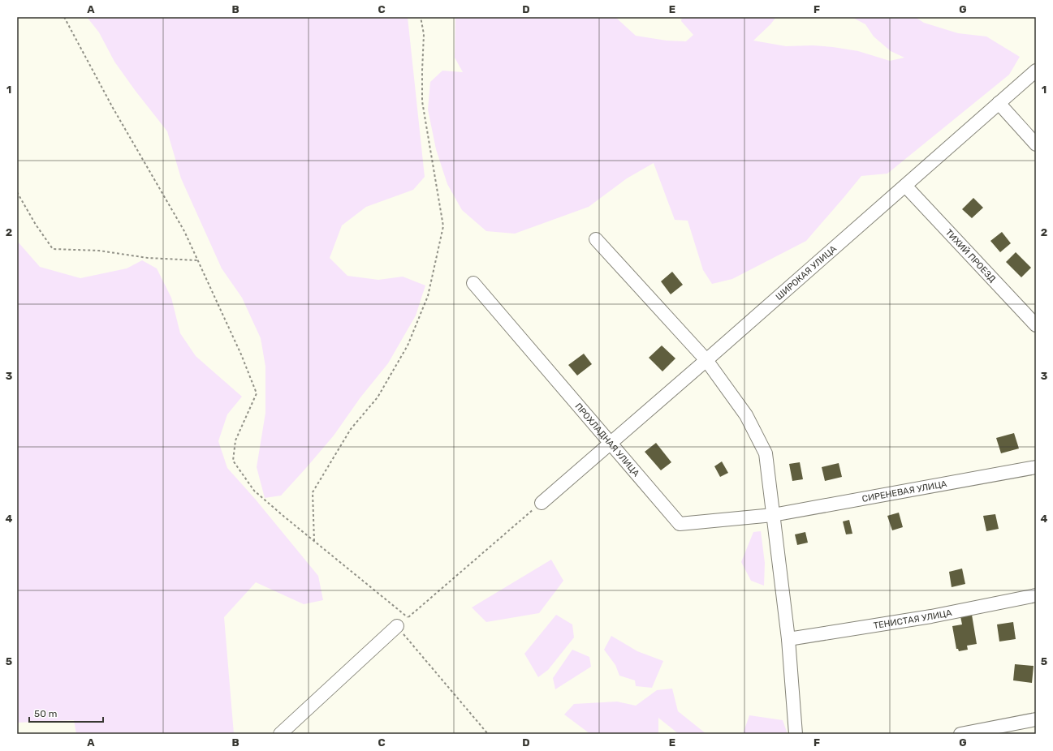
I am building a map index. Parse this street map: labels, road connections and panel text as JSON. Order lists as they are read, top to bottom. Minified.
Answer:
{"streets":{"street":["ТИХИЙ ПРОЕЗД","ШИРОКАЯ УЛИЦА","ПРОХЛАДНАЯ УЛИЦА","СИРЕНЕВАЯ УЛИЦА","ТЕНИСТАЯ УЛИЦА"]},"crossings":[["ТИХИЙ ПРОЕЗД","ШИРОКАЯ УЛИЦА"],["ШИРОКАЯ УЛИЦА","ПРОХЛАДНАЯ УЛИЦА"],["ПРОХЛАДНАЯ УЛИЦА","СИРЕНЕВАЯ УЛИЦА"]],"scale_bar":"50 m","grid":{"columns":["A","B","C","D","E","F","G"],"rows":["1","2","3","4","5"]}}
